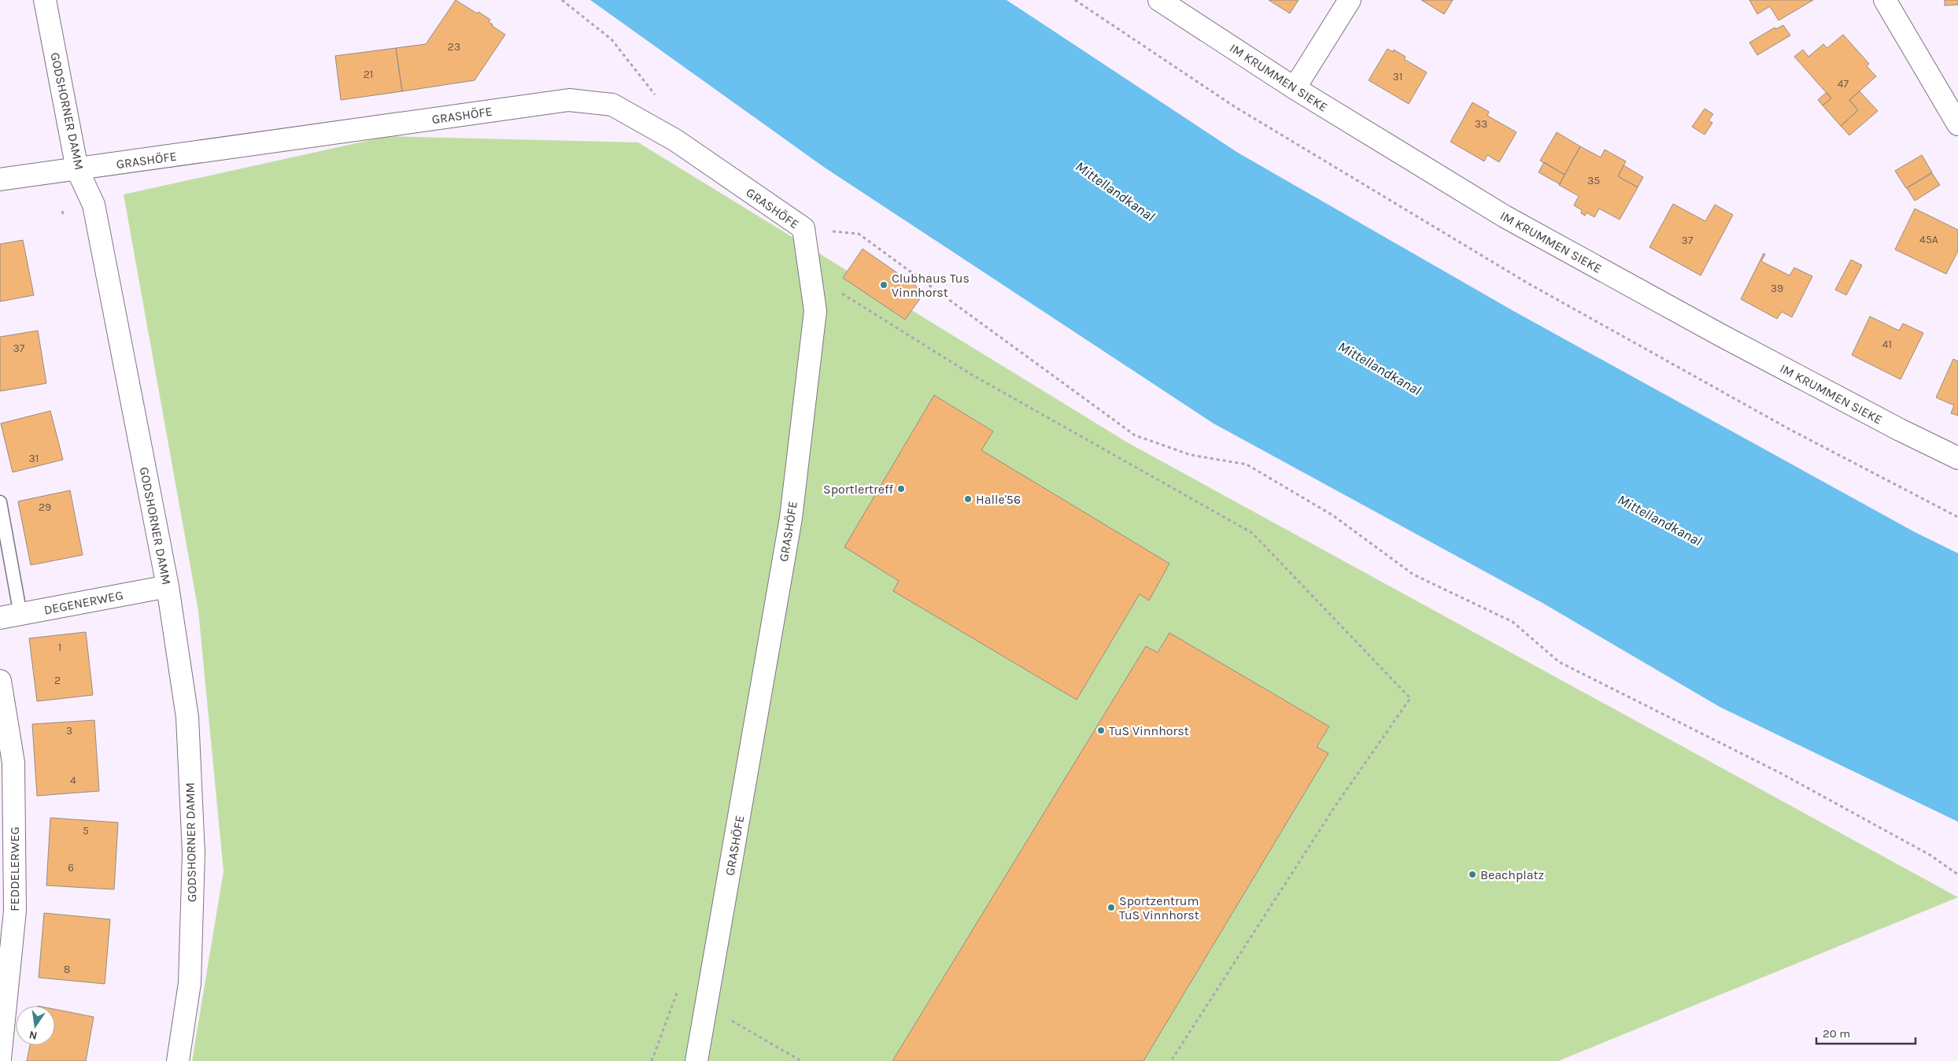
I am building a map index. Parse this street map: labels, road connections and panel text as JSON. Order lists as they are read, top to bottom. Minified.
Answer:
{"streets":{"street":["IM KRUMMEN SIEKE","GODSHORNER DAMM","GRASHÖFE","DEGENERWEG","FEDDELERWEG"]},"crossings":[["GODSHORNER DAMM","GRASHÖFE"],["GODSHORNER DAMM","DEGENERWEG"]],"water":["Mittellandkanal"],"places":["Clubhaus Tus Vinnhorst","Sportlertreff","Halle'56","TuS Vinnhorst","Beachplatz","Sportzentrum TuS Vinnhorst"],"house_numbers":["23","21","31","47","33","35","45A","37","39","41","37","31","29","1","2","3","4","5","6","8"],"scale_bar":"20 m","north":"bottom"}
